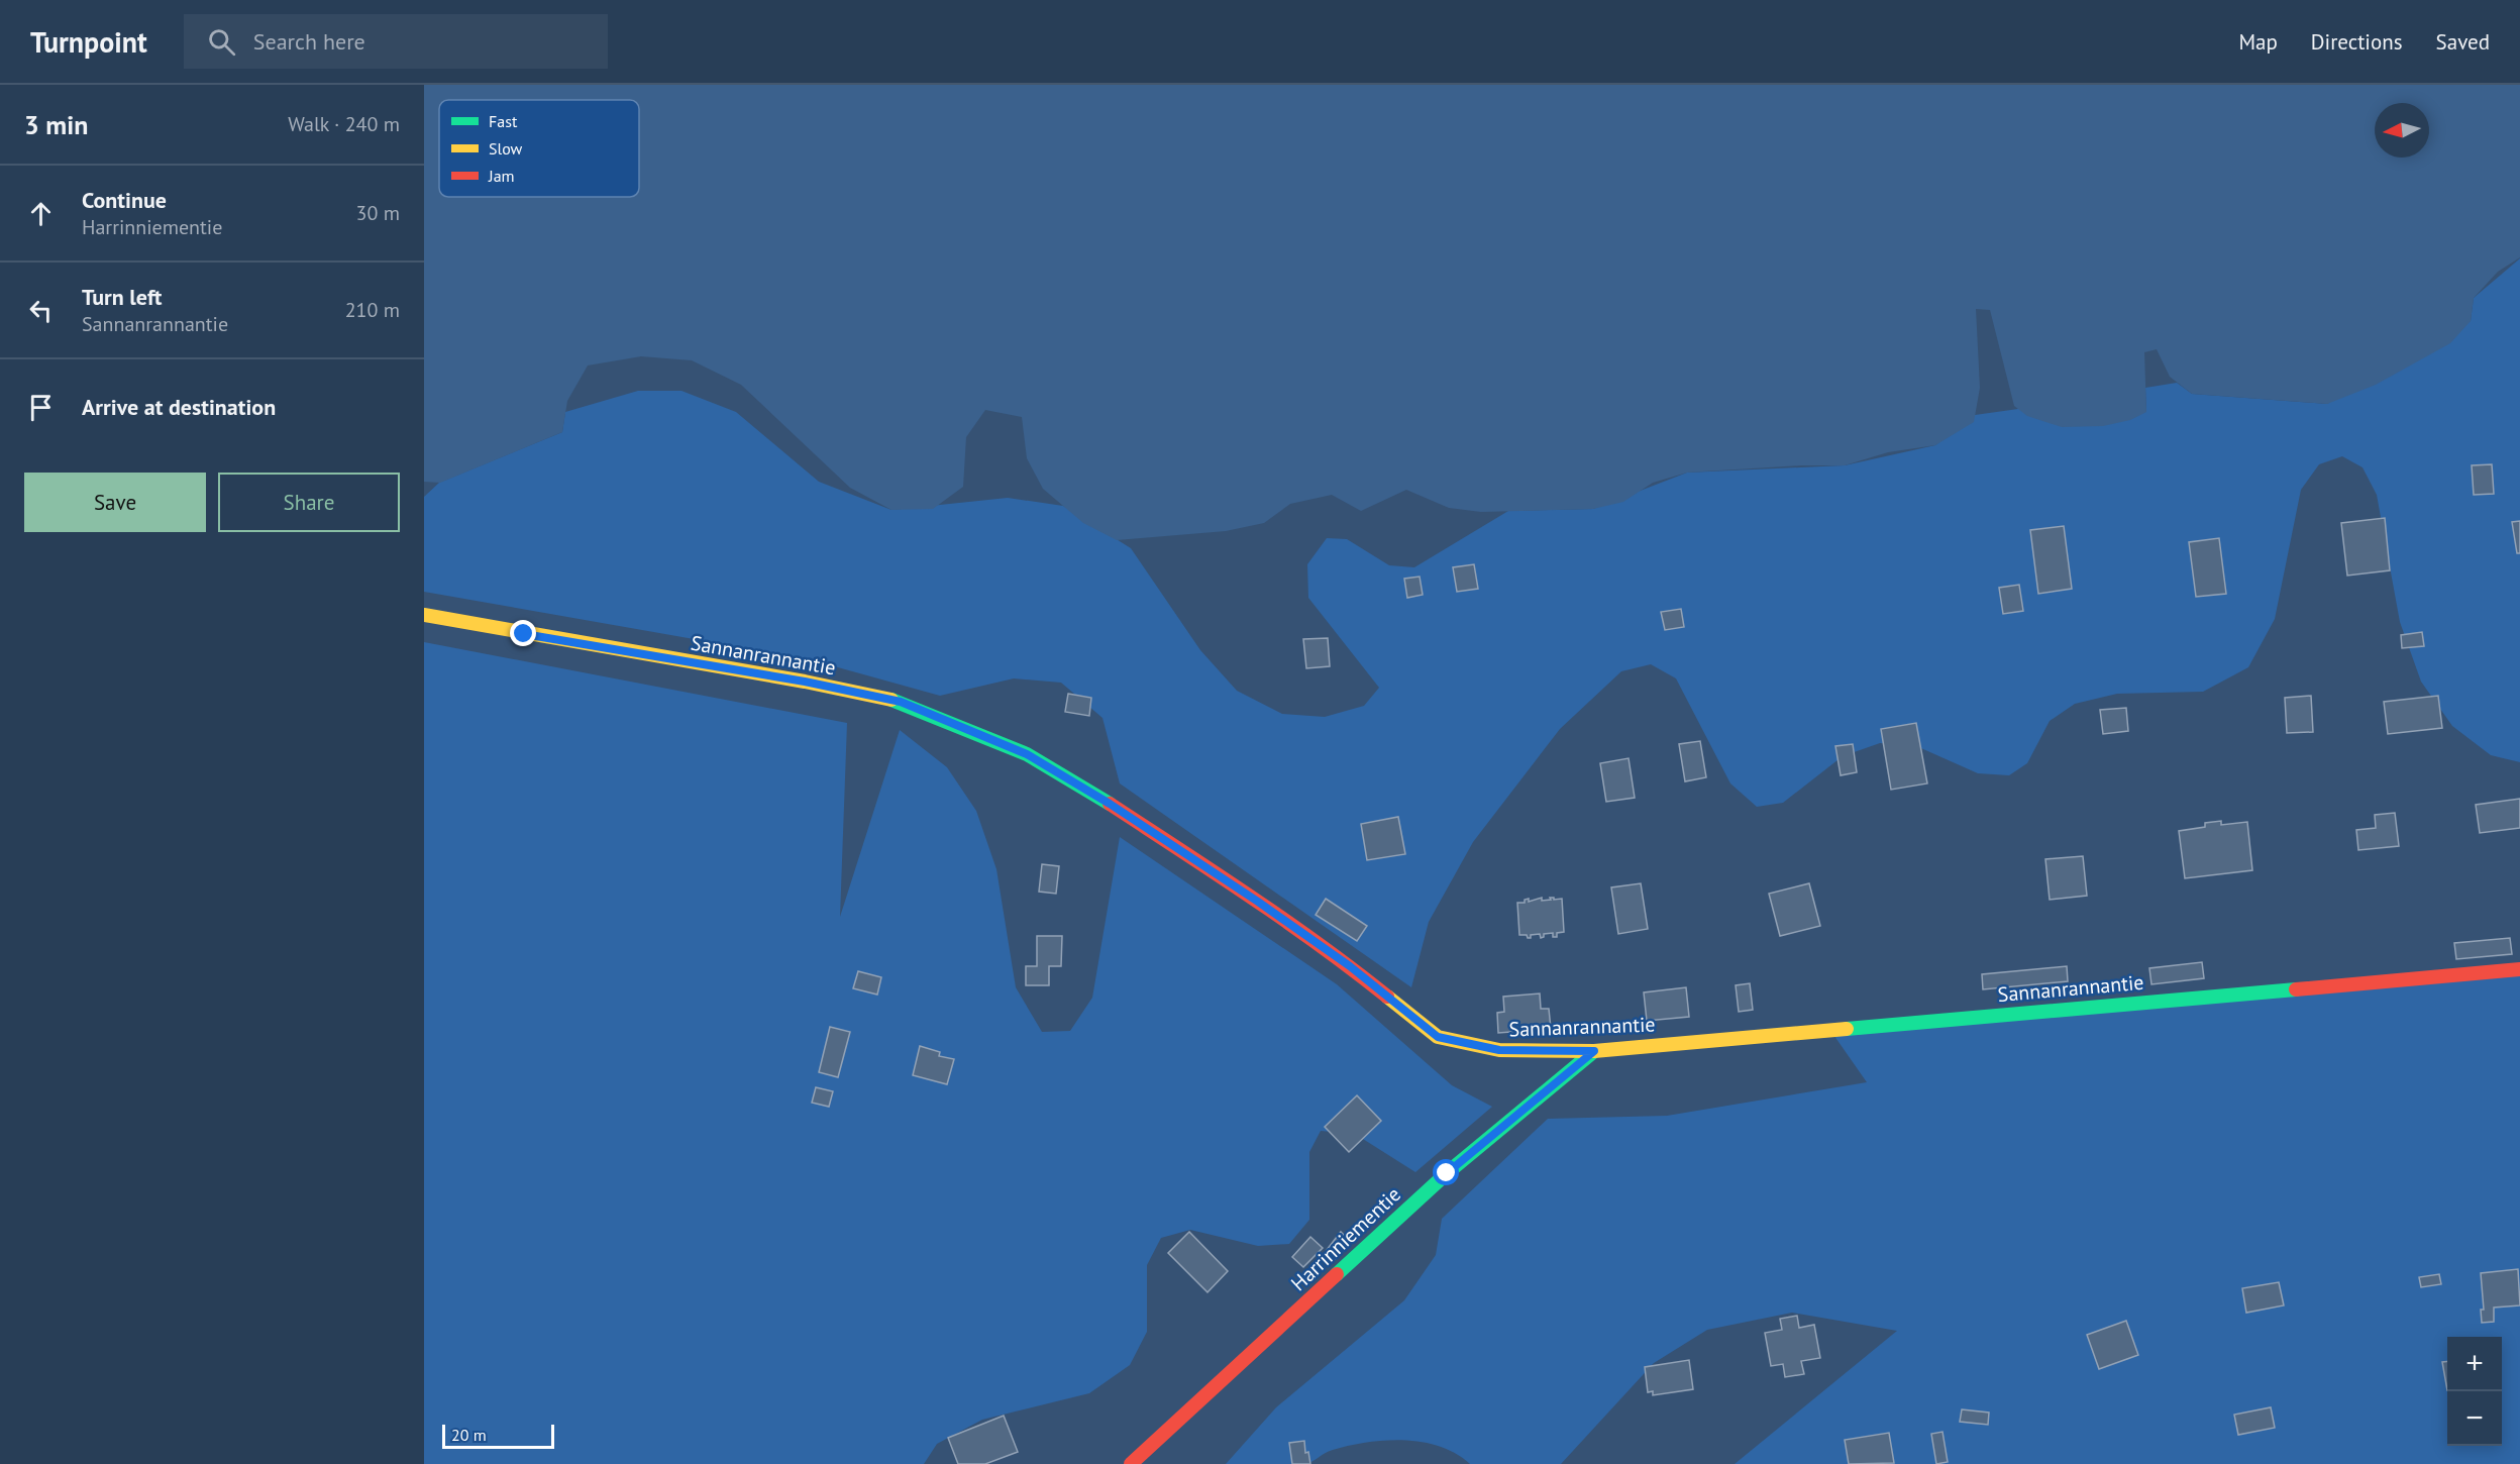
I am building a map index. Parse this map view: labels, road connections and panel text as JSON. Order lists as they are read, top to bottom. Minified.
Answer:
{"streets":{"street":["Sannanrannantie","Harrinniementie"]},"crossings":[["Sannanrannantie","Harrinniementie"]],"legend":["Fast","Slow","Jam"],"scale_bar":"20 m","north":"left","page":{"header":"Turnpoint","search":"Search here","nav":["Map","Directions","Saved"],"heading":["3 min","Walk · 240 m"],"list":[["Continue","Harrinniementie","30 m"],["Turn left","Sannanrannantie","210 m"],"Arrive at destination"],"buttons":["Save","Share"],"map_buttons":["+","−"],"scale":"20 m"}}
